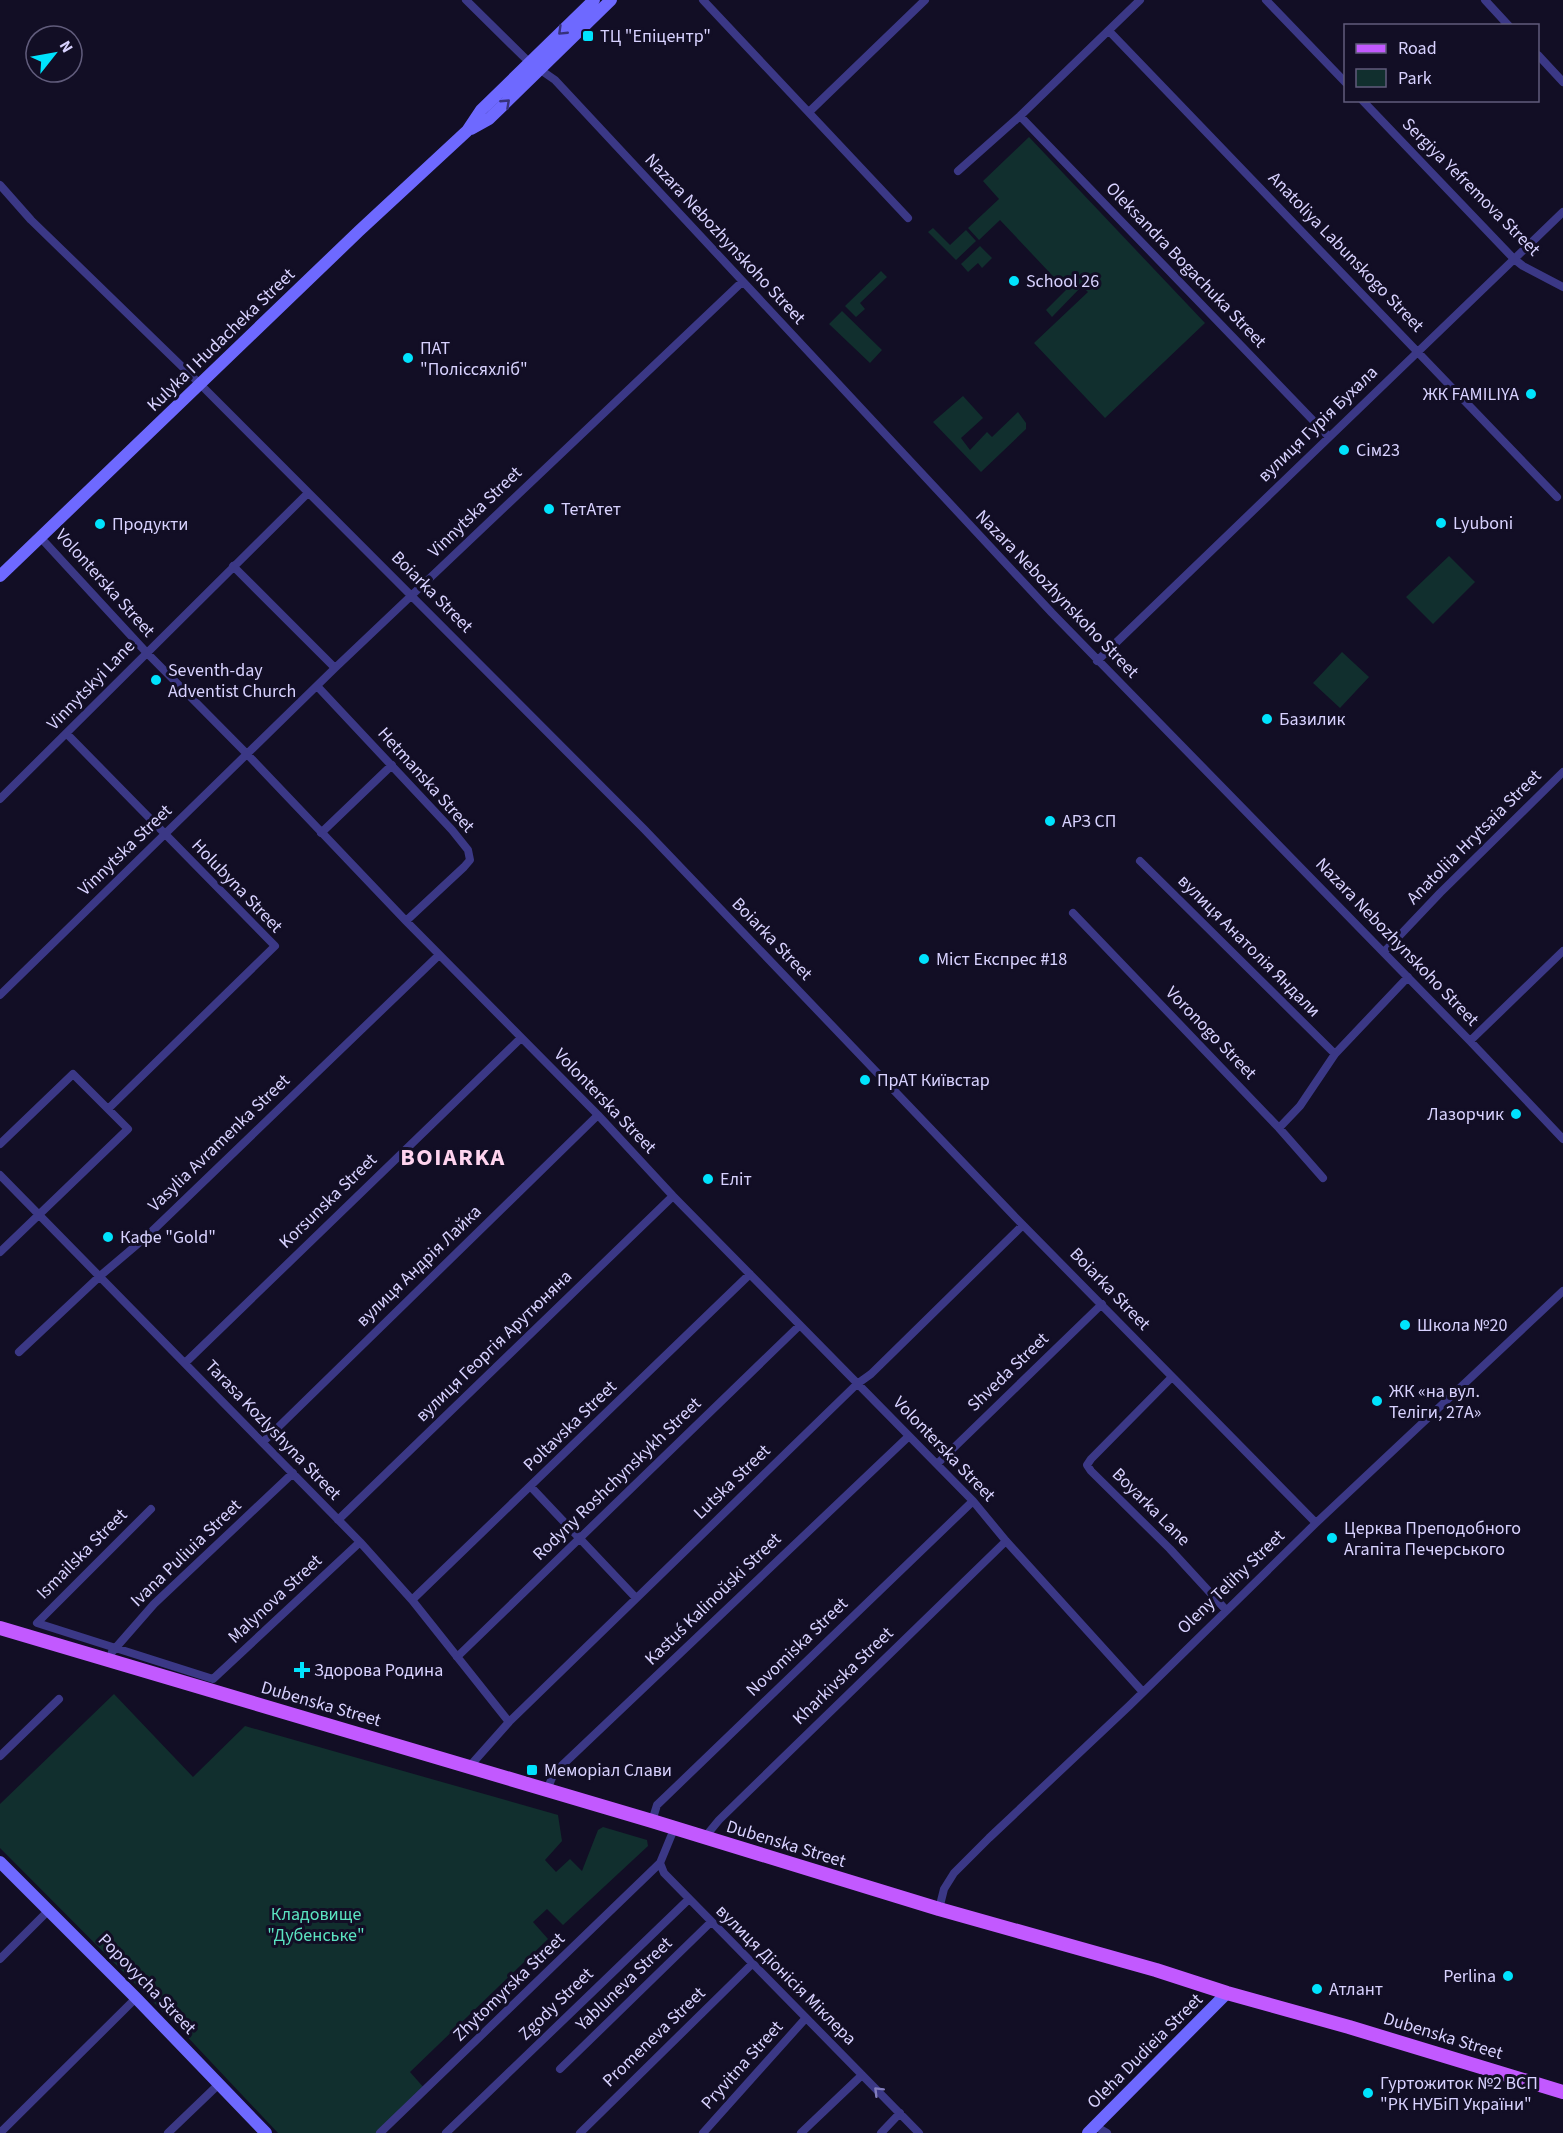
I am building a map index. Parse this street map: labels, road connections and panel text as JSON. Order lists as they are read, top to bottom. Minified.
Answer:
{"streets":{"main road":["Kulyka I Hudacheka Street","Dubenska Street","Popovycha Street","Oleha Dudieia Street"],"street":["Sergiya Yefremova Street","Nazara Nebozhynskoho Street","Anatoliya Labunskogo Street","Oleksandra Bogachuka Street","вулиця Гурія Бухала","Vinnytska Street","Volonterska Street","Boiarka Street","Vinnytskyi Lane","Hetmanska Street","Anatoliia Hrytsaia Street","Holubyna Street","вулиця Анатолія Яндали","Voronogo Street","Vasylia Avramenka Street","Korsunska Street","вулиця Андрія Лайка","вулиця Георгія Арутюняна","Shveda Street","Poltavska Street","Tarasa Kozlyshyna Street","Rodyny Roshchynskykh Street","Lutska Street","Boyarka Lane","Ivana Puliuia Street","Ismailska Street","Oleny Telihy Street","Malynova Street","Kastuś Kalinoŭski Street","Novomiska Street","Kharkivska Street","вулиця Діонісія Міклера","Yabluneva Street","Zhytomyrska Street","Zgody Street","Promeneva Street","Pryvitna Street"]},"crossings":[["Sergiya Yefremova Street","вулиця Гурія Бухала"],["Nazara Nebozhynskoho Street","Kulyka I Hudacheka Street"],["Nazara Nebozhynskoho Street","вулиця Гурія Бухала"],["Nazara Nebozhynskoho Street","Vinnytska Street"],["Nazara Nebozhynskoho Street","Anatoliia Hrytsaia Street"],["Anatoliya Labunskogo Street","вулиця Гурія Бухала"],["Oleksandra Bogachuka Street","вулиця Гурія Бухала"],["Kulyka I Hudacheka Street","Volonterska Street"],["Kulyka I Hudacheka Street","Boiarka Street"],["Vinnytska Street","Volonterska Street"],["Vinnytska Street","Boiarka Street"],["Vinnytska Street","Hetmanska Street"],["Vinnytska Street","Holubyna Street"],["Volonterska Street","Vinnytskyi Lane"],["Volonterska Street","Hetmanska Street"],["Volonterska Street","Vasylia Avramenka Street"],["Volonterska Street","Korsunska Street"],["Volonterska Street","вулиця Андрія Лайка"],["Volonterska Street","вулиця Георгія Арутюняна"],["Volonterska Street","Shveda Street"],["Volonterska Street","Poltavska Street"],["Volonterska Street","Rodyny Roshchynskykh Street"],["Volonterska Street","Lutska Street"],["Volonterska Street","Oleny Telihy Street"],["Volonterska Street","Kastuś Kalinoŭski Street"],["Volonterska Street","Novomiska Street"],["Volonterska Street","Kharkivska Street"],["Boiarka Street","Vinnytskyi Lane"],["Boiarka Street","Shveda Street"],["Boiarka Street","Lutska Street"],["Boiarka Street","Boyarka Lane"],["Boiarka Street","Oleny Telihy Street"],["Vinnytskyi Lane","Holubyna Street"],["Vasylia Avramenka Street","Tarasa Kozlyshyna Street"],["Korsunska Street","Tarasa Kozlyshyna Street"],["вулиця Андрія Лайка","Tarasa Kozlyshyna Street"],["вулиця Георгія Арутюняна","Tarasa Kozlyshyna Street"],["Poltavska Street","Tarasa Kozlyshyna Street"],["Tarasa Kozlyshyna Street","Rodyny Roshchynskykh Street"],["Tarasa Kozlyshyna Street","Lutska Street"],["Tarasa Kozlyshyna Street","Ivana Puliuia Street"],["Tarasa Kozlyshyna Street","Malynova Street"],["Lutska Street","Dubenska Street"],["Boyarka Lane","Oleny Telihy Street"],["Ivana Puliuia Street","Ismailska Street"],["Ivana Puliuia Street","Malynova Street"],["Ivana Puliuia Street","Dubenska Street"],["Ismailska Street","Malynova Street"],["Ismailska Street","Dubenska Street"],["Oleny Telihy Street","Dubenska Street"],["Malynova Street","Dubenska Street"],["Kastuś Kalinoŭski Street","Dubenska Street"],["Novomiska Street","Dubenska Street"],["Kharkivska Street","Dubenska Street"],["Dubenska Street","Oleha Dudieia Street"],["вулиця Діонісія Міклера","Yabluneva Street"],["вулиця Діонісія Міклера","Zhytomyrska Street"],["вулиця Діонісія Міклера","Zgody Street"],["вулиця Діонісія Міклера","Promeneva Street"],["вулиця Діонісія Міклера","Pryvitna Street"]],"districts":["BOIARKA"],"parks":["Кладовище \"Дубенське\""],"places":{"transit":["ТЦ \"Епіцентр\"","Меморіал Слави"],"other":["School 26","ПАТ \"Поліссяхліб\"","ЖК FAMILIYA","Сім23","ТетАтет","Lyuboni","Продукти","Seventh-day Adventist Church","Базилик","АРЗ СП","Міст Експрес #18","ПрАТ Київстар","Лазорчик","Еліт","Кафе \"Gold\"","Школа №20","ЖК «на вул. Теліги, 27А»","Церква Преподобного Агапіта Печерського","Perlina","Атлант","Гуртожиток №2 ВСП \"РК НУБіП України\""],"health":["Здорова Родина"]},"legend":["Road","Park"],"north":"top right"}
